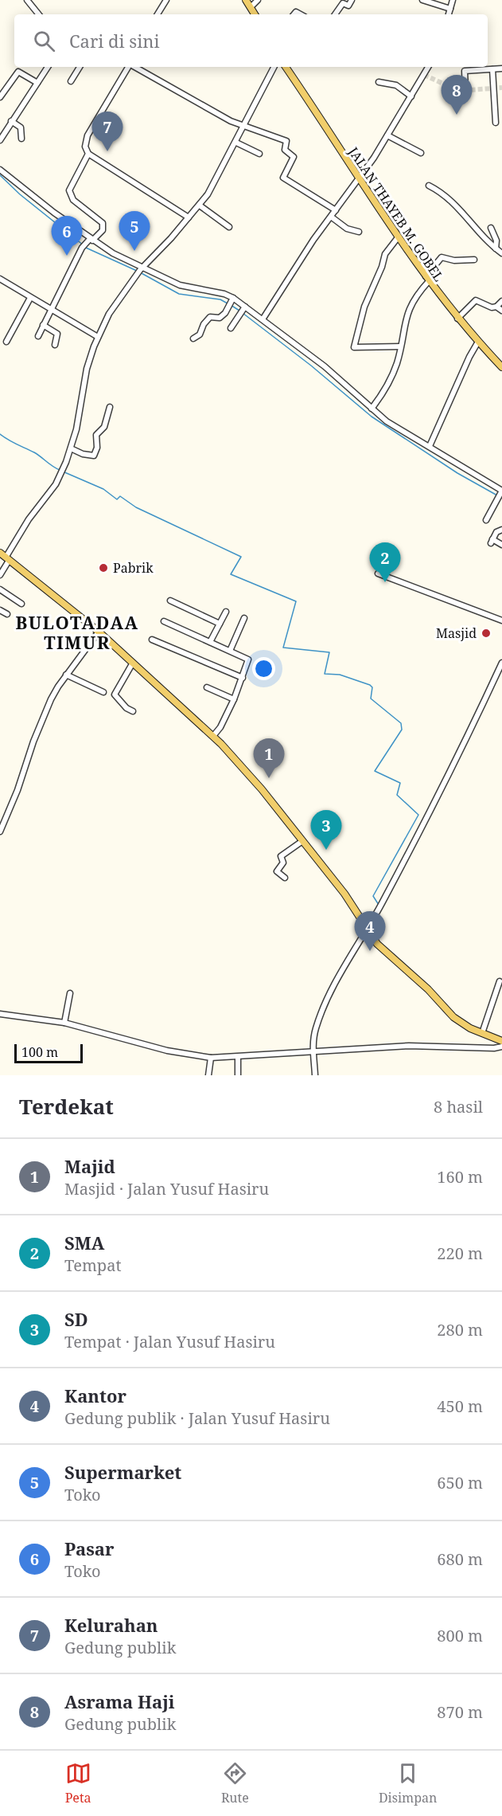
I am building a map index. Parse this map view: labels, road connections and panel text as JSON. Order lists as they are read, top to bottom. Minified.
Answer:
{"streets":{"main road":["JALAN THAYEB M. GOBEL"]},"districts":["BULOTADAA TIMUR"],"places":["Pabrik","Masjid"],"scale_bar":"100 m","page":{"search":"Cari di sini","pins":["8","7","5","6","2","1","3","4"],"scale":"100 m","heading":["Terdekat","8 hasil"],"list":[{"mark":"1","name":"Majid","note":"Masjid · Jalan Yusuf Hasiru","value":"160 m"},{"mark":"2","name":"SMA","note":"Tempat","value":"220 m"},{"mark":"3","name":"SD","note":"Tempat · Jalan Yusuf Hasiru","value":"280 m"},{"mark":"4","name":"Kantor","note":"Gedung publik · Jalan Yusuf Hasiru","value":"450 m"},{"mark":"5","name":"Supermarket","note":"Toko","value":"650 m"},{"mark":"6","name":"Pasar","note":"Toko","value":"680 m"},{"mark":"7","name":"Kelurahan","note":"Gedung publik","value":"800 m"},{"mark":"8","name":"Asrama Haji","note":"Gedung publik","value":"870 m"}],"nav":["Peta","Rute","Disimpan"]}}
